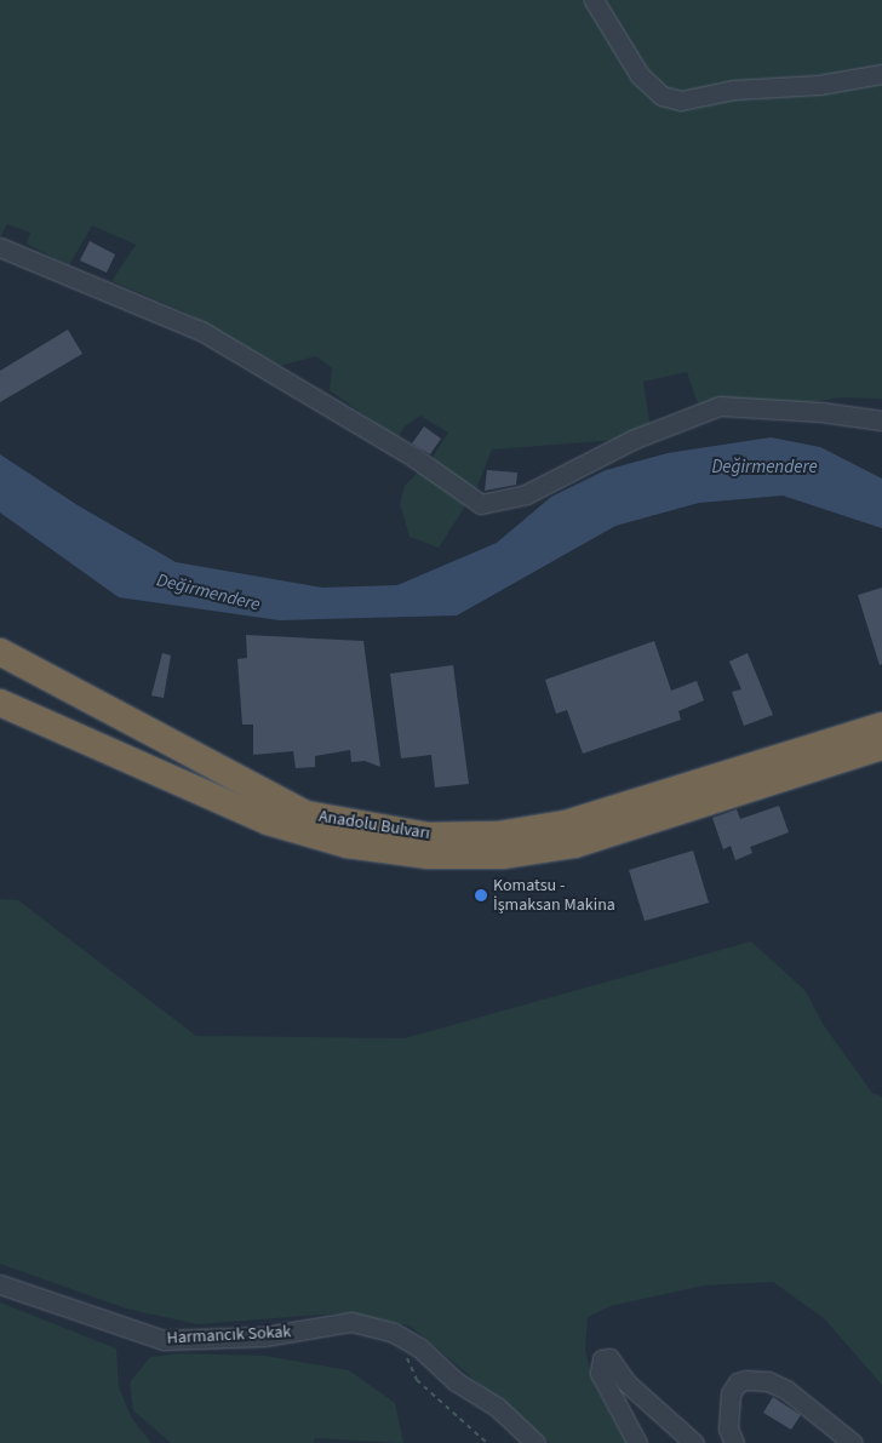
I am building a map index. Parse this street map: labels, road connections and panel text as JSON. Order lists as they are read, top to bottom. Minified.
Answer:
{"streets":{"highway":["Anadolu Bulvarı"],"street":["Harmancık Sokak"]},"water":["Değirmendere"],"places":["Komatsu - İşmaksan Makina"]}
